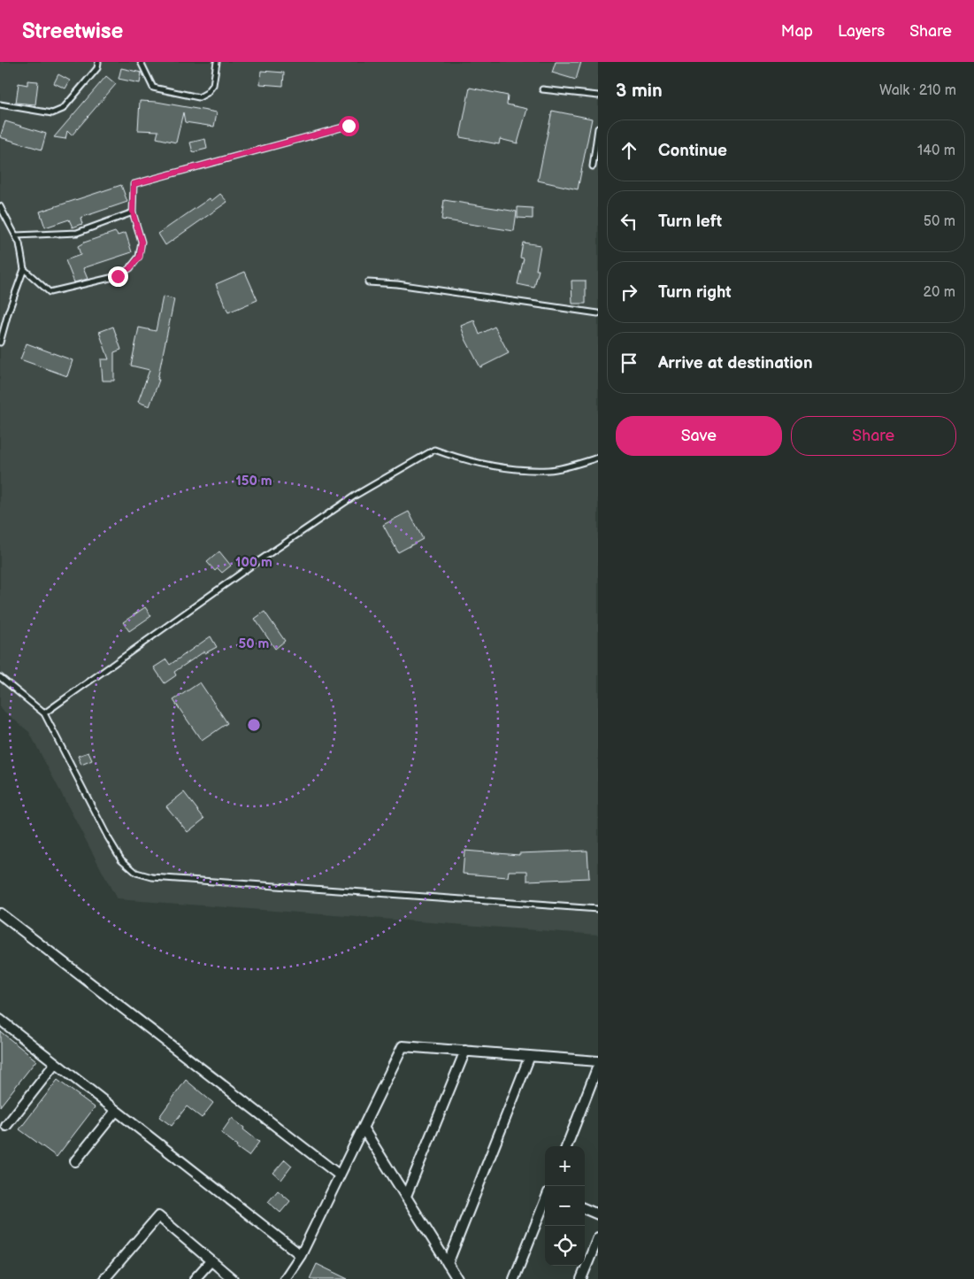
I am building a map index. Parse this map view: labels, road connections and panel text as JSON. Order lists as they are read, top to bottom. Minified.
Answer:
{"page":{"header":"Streetwise","nav":["Map","Layers","Share"],"heading":["3 min","Walk · 210 m"],"list":[["Continue","140 m"],["Turn left","50 m"],["Turn right","20 m"],"Arrive at destination"],"buttons":["Save","Share"],"map_buttons":["+","−"]},"rings":["150 m","100 m","50 m"]}
